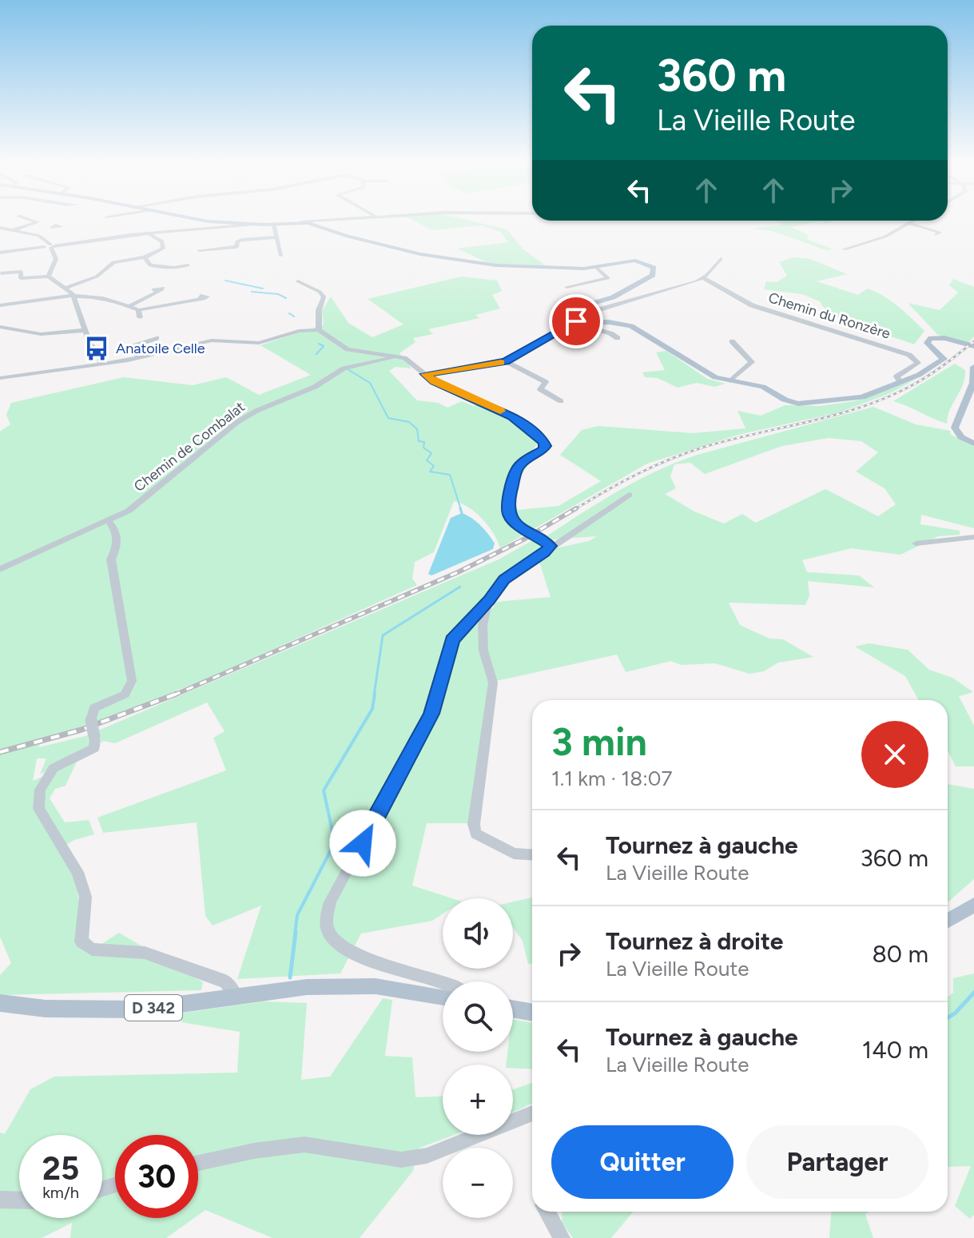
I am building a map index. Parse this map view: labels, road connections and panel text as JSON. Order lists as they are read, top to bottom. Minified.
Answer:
{"streets":{"main road":["D 342"],"street":["Chemin du Ronzère","Chemin de Combalat"]},"places":{"bus stop":["Anatoile Celle"]},"page":{"turn":["360 m","La Vieille Route"],"heading":["3 min","1.1 km · 18:07"],"list":[{"name":"Tournez à gauche","note":"La Vieille Route","value":"360 m"},{"name":"Tournez à droite","note":"La Vieille Route","value":"80 m"},{"name":"Tournez à gauche","note":"La Vieille Route","value":"140 m"}],"map_buttons":["+","−"],"buttons":["Quitter","Partager"],"speed":"25 km/h","limit":"30"}}
